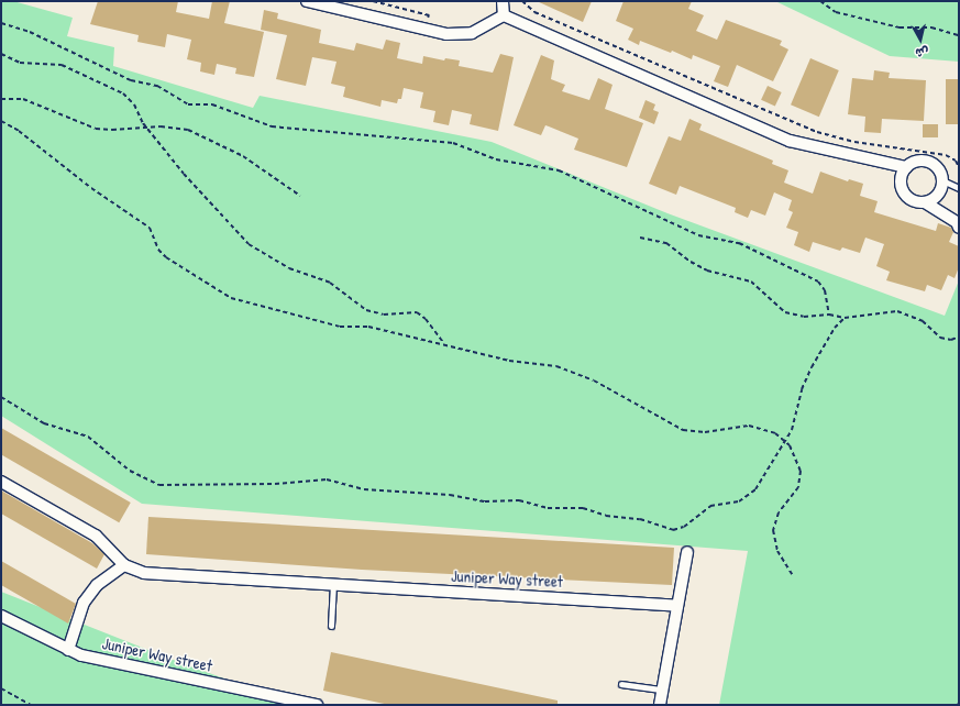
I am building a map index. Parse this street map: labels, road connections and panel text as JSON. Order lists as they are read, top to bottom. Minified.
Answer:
{"streets":{"street":["Juniper Way street"]},"north":"bottom"}
